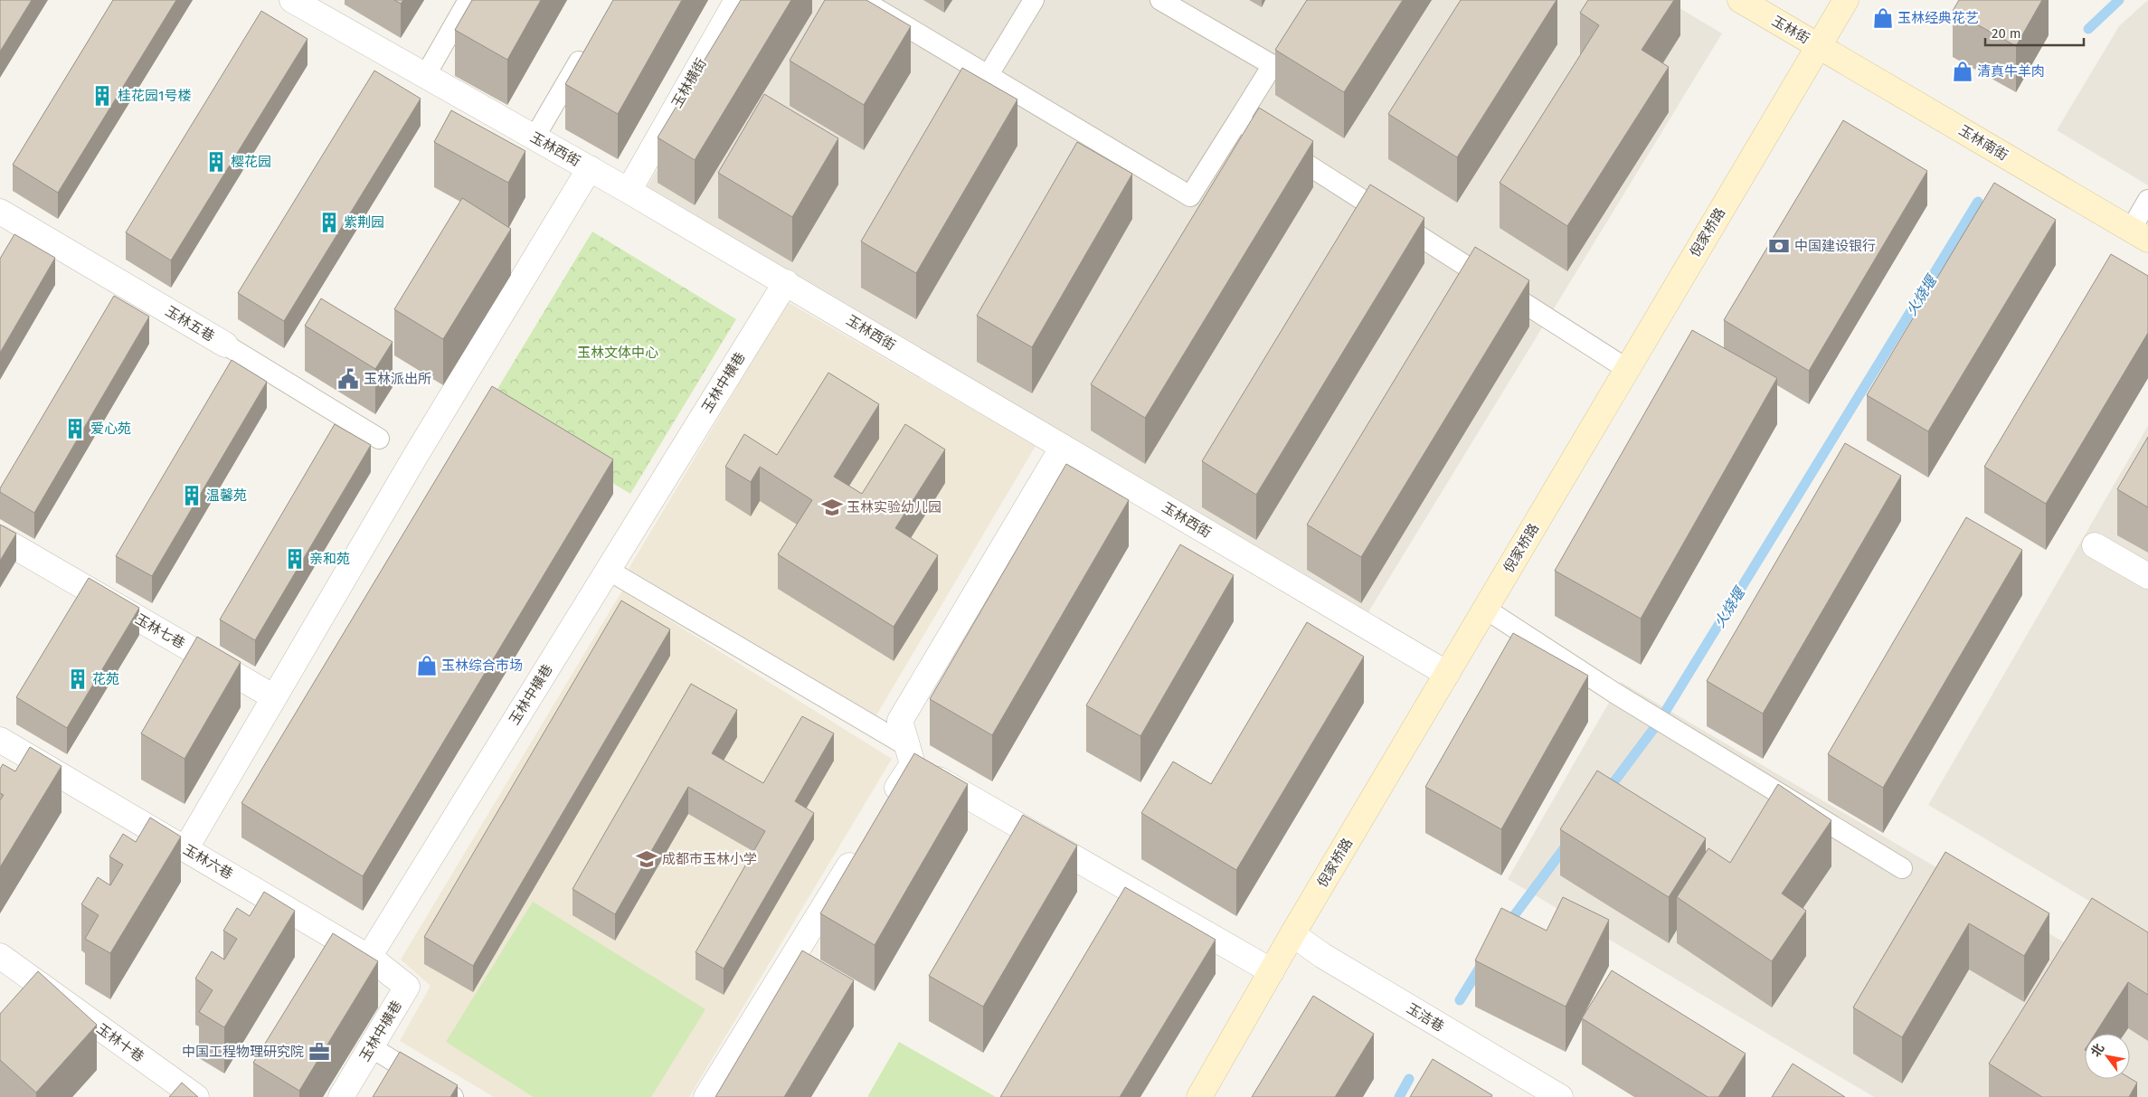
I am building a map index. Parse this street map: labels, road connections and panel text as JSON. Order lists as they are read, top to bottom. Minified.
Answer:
{"streets":{"main road":["玉林街","玉林南街","倪家桥路"],"street":["玉林横街","玉林西街","玉林五巷","玉林中横巷","玉林七巷","玉林六巷","玉洁巷","玉林十巷"]},"crossings":[["玉林街","玉林南街"],["玉林街","倪家桥路"],["玉林横街","玉林西街"],["玉林南街","倪家桥路"],["玉林西街","倪家桥路"],["玉林西街","玉林中横巷"],["倪家桥路","玉洁巷"],["玉林中横巷","玉林六巷"]],"water":["火烧堰"],"parks":["玉林文体中心"],"places":{"shop":["玉林经典花艺","清真牛羊肉","玉林综合市场"],"building":["桂花园1号楼","樱花园","紫荆园","爱心苑","温馨苑","亲和苑","花苑"],"bank":["中国建设银行"],"public building":["玉林派出所"],"school or university":["玉林实验幼儿园","成都市玉林小学"],"office":["中国工程物理研究院"]},"scale_bar":"20 m","north":"top left"}
